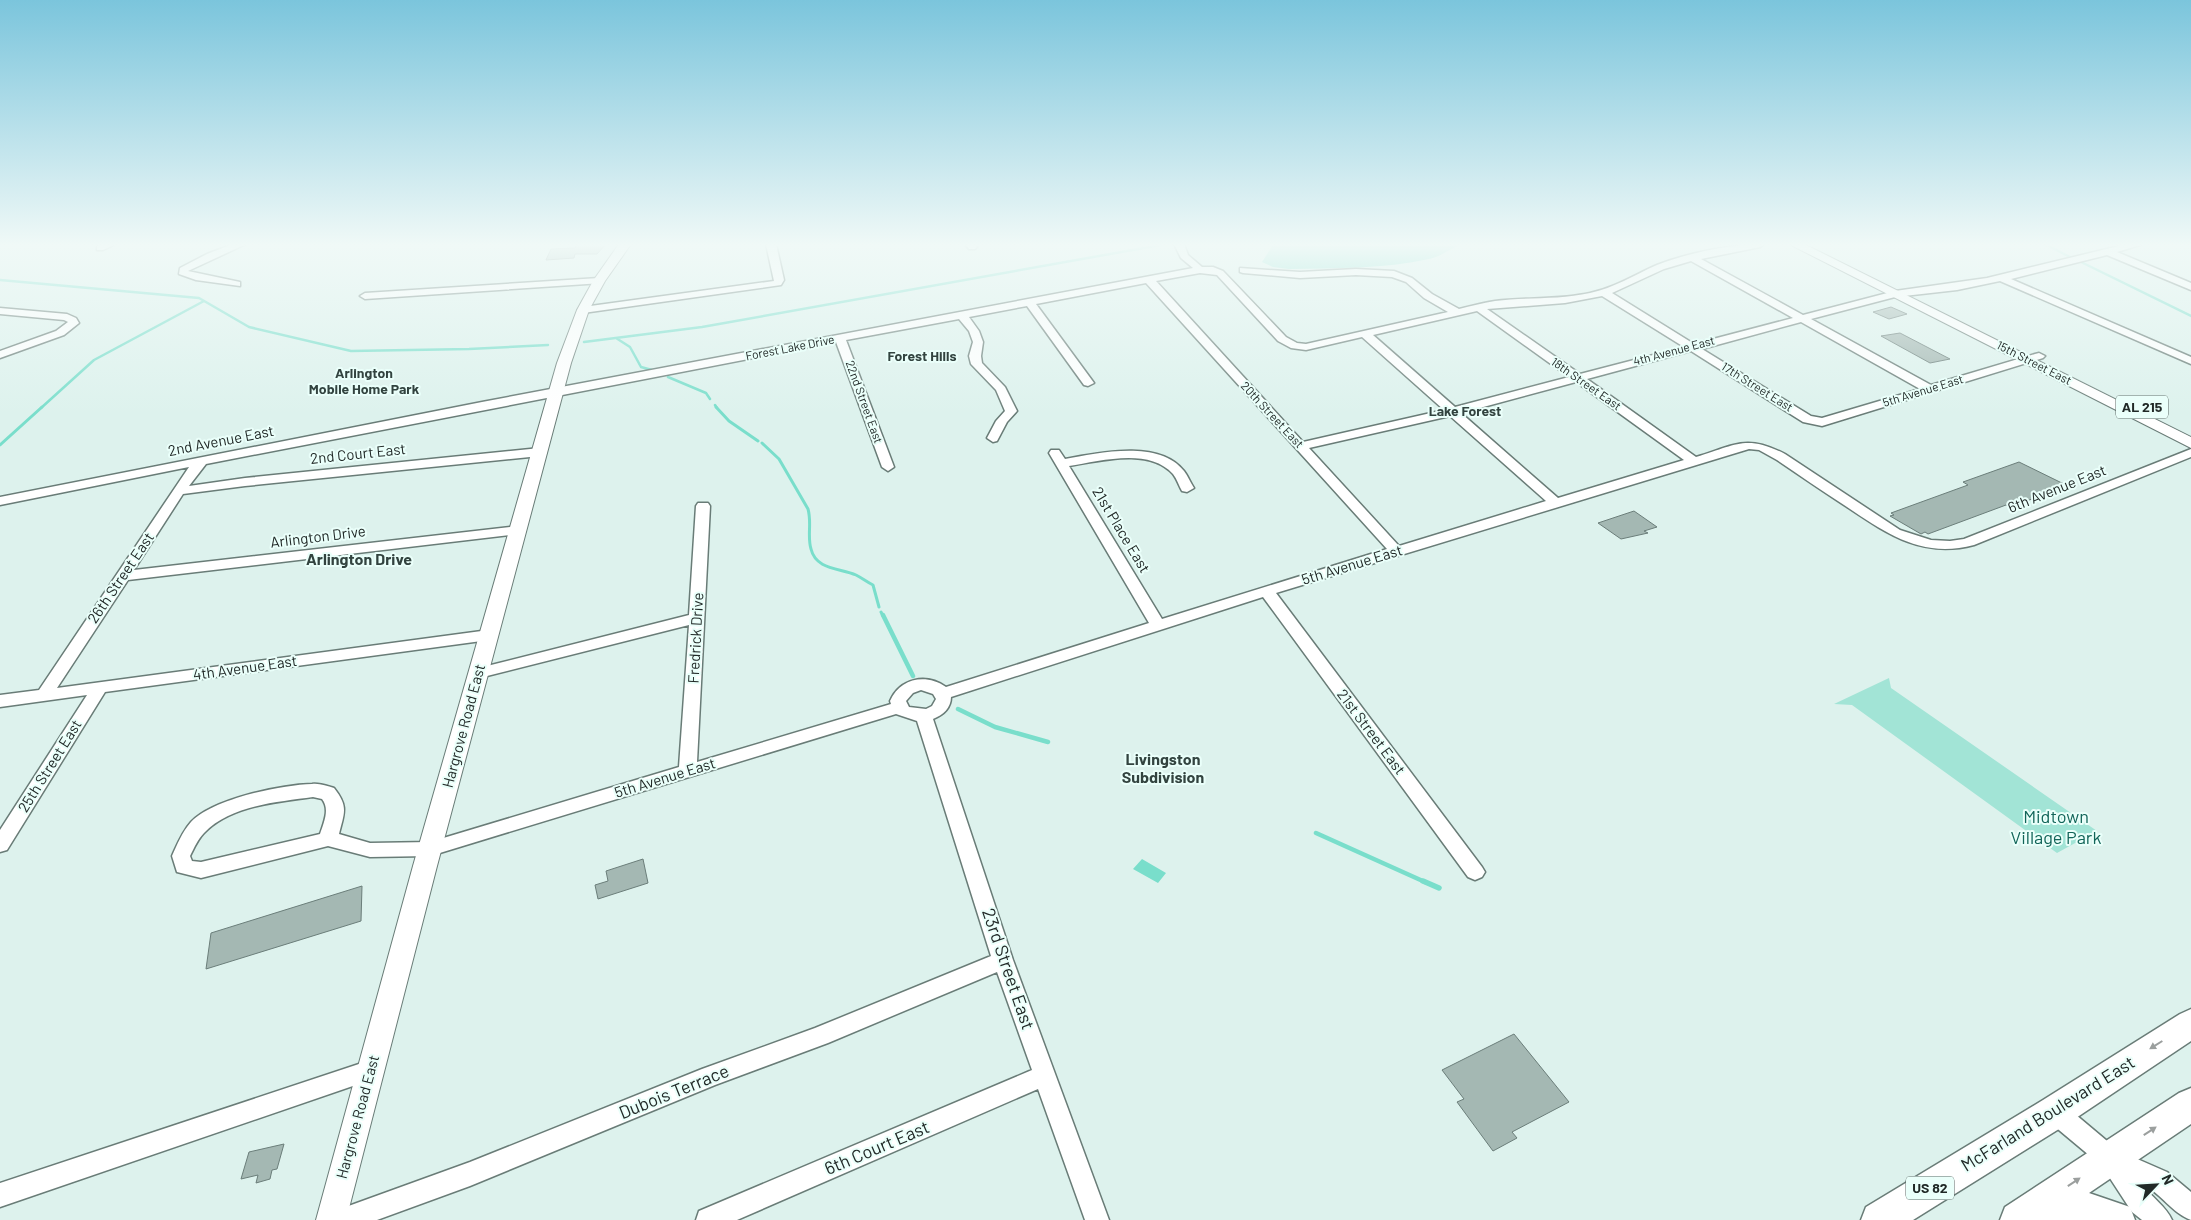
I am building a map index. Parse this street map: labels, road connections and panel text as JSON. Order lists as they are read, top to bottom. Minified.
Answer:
{"streets":{"highway":["McFarland Boulevard East","US 82"],"main road":["15th Street East","AL 215","Hargrove Road East"],"street":["Forest Lake Drive","4th Avenue East","18th Street East","17th Street East","5th Avenue East","22nd Street East","20th Street East","2nd Avenue East","2nd Court East","6th Avenue East","21st Place East","Arlington Drive","26th Street East","Fredrick Drive","21st Street East","25th Street East","23rd Street East","Dubois Terrace","6th Court East"]},"crossings":[["Forest Lake Drive","18th Street East"],["Forest Lake Drive","22nd Street East"],["Forest Lake Drive","2nd Avenue East"],["Forest Lake Drive","Hargrove Road East"],["4th Avenue East","18th Street East"],["4th Avenue East","17th Street East"],["4th Avenue East","20th Street East"],["4th Avenue East","26th Street East"],["4th Avenue East","Hargrove Road East"],["4th Avenue East","25th Street East"],["15th Street East","5th Avenue East"],["18th Street East","5th Avenue East"],["17th Street East","5th Avenue East"],["5th Avenue East","20th Street East"],["5th Avenue East","6th Avenue East"],["5th Avenue East","21st Place East"],["5th Avenue East","Fredrick Drive"],["5th Avenue East","Hargrove Road East"],["5th Avenue East","21st Street East"],["5th Avenue East","23rd Street East"],["2nd Avenue East","26th Street East"],["2nd Court East","26th Street East"],["2nd Court East","Hargrove Road East"],["Arlington Drive","26th Street East"],["Arlington Drive","Hargrove Road East"],["23rd Street East","Dubois Terrace"],["23rd Street East","6th Court East"]],"districts":["Forest Hills","Arlington Mobile Home Park","Lake Forest","Arlington Drive","Livingston Subdivision"],"parks":["Midtown Village Park"],"north":"top right"}
